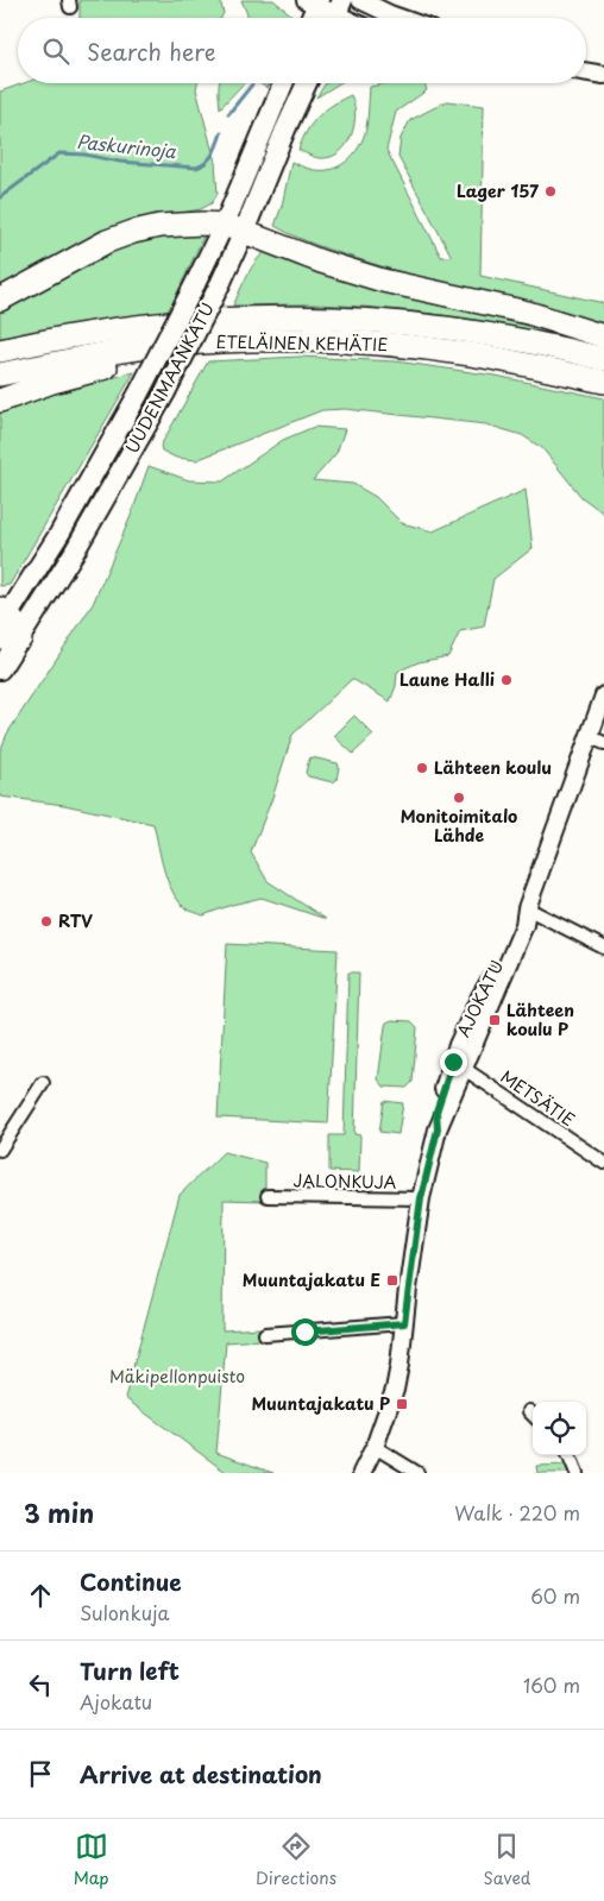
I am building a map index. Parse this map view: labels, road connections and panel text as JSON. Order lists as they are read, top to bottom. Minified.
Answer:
{"streets":{"highway":["ETELÄINEN KEHÄTIE"],"main road":["UUDENMAANKATU"],"street":["AJOKATU","METSÄTIE","JALONKUJA"]},"crossings":[["AJOKATU","METSÄTIE"],["AJOKATU","JALONKUJA"]],"water":["Paskurinoja"],"parks":["Mäkipellonpuisto"],"places":{"other":["Lager 157","Laune Halli","Lähteen koulu","Monitoimitalo Lähde","RTV"],"transit":["Lähteen koulu P","Muuntajakatu E","Muuntajakatu P"]},"page":{"search":"Search here","heading":["3 min","Walk · 220 m"],"list":[["Continue","Sulonkuja","60 m"],["Turn left","Ajokatu","160 m"],"Arrive at destination"],"nav":["Map","Directions","Saved"]}}
